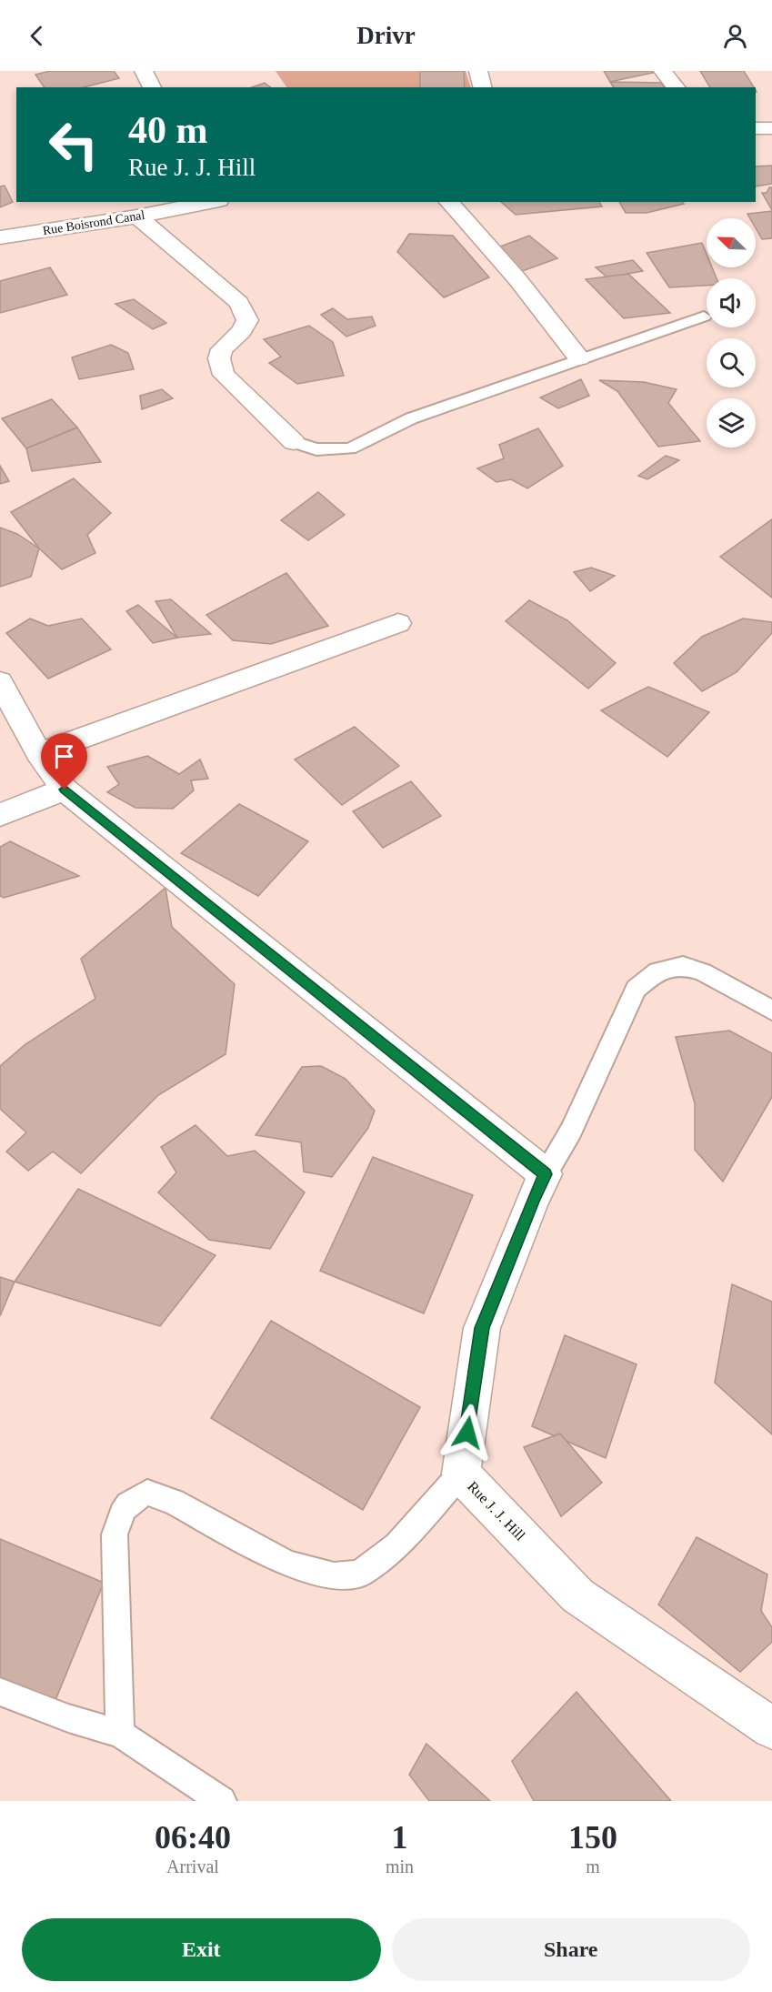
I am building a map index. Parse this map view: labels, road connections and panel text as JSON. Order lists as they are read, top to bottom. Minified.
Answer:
{"streets":{"street":["Rue Boisrond Canal","Rue J. J. Hill"]},"north":"top left","page":{"header":"Drivr","turn":["40 m","Rue J. J. Hill"],"eta":["06:40","Arrival","1","min","150","m"],"buttons":["Exit","Share"]}}
